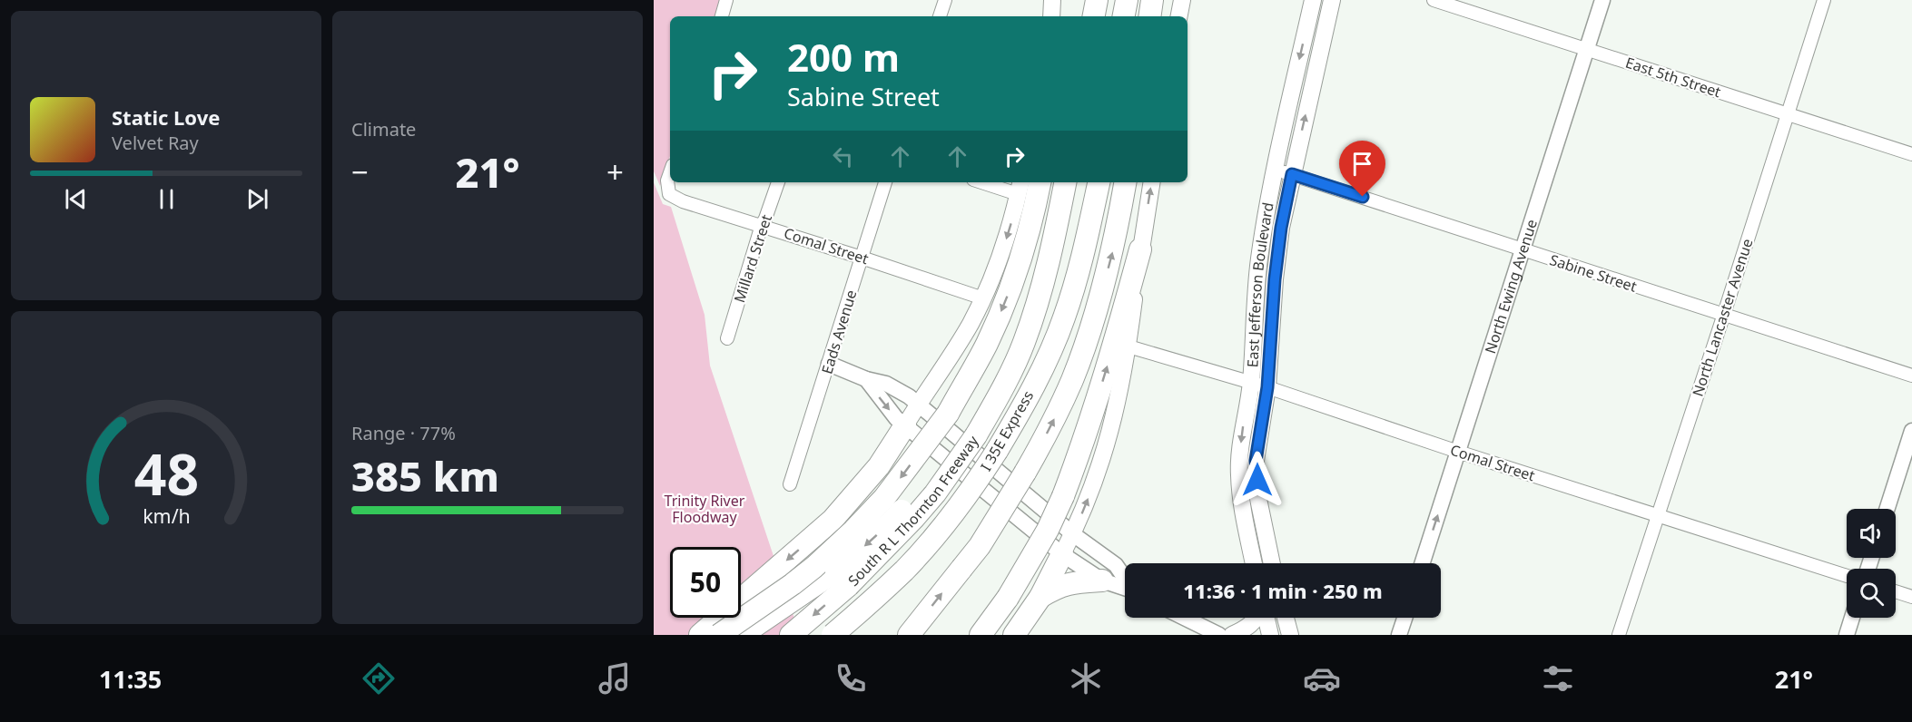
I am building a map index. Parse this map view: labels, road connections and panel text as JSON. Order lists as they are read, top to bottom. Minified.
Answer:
{"streets":{"highway":["I 35E Express","South R L Thornton Freeway"],"main road":["East Jefferson Boulevard"],"street":["East 5th Street","Comal Street","Millard Street","Sabine Street","North Ewing Avenue","North Lancaster Avenue","Eads Avenue"]},"crossings":[["East 5th Street","North Ewing Avenue"],["East 5th Street","North Lancaster Avenue"],["Comal Street","Millard Street"],["Comal Street","East Jefferson Boulevard"],["Comal Street","North Ewing Avenue"],["Comal Street","North Lancaster Avenue"],["Comal Street","Eads Avenue"],["Sabine Street","East Jefferson Boulevard"],["Sabine Street","North Ewing Avenue"],["Sabine Street","North Lancaster Avenue"]],"parks":["Trinity River Floodway"],"page":{"tile":["Climate",["Range · 77%","385 km"]],"turn":["200 m","Sabine Street"],"song":["Static Love","Velvet Ray"],"heat":["−","21°","+"],"limit":"50","trip":"11:36 · 1 min · 250 m","tabs":["11:35","21°"],"gauge":["48","km/h"]}}
